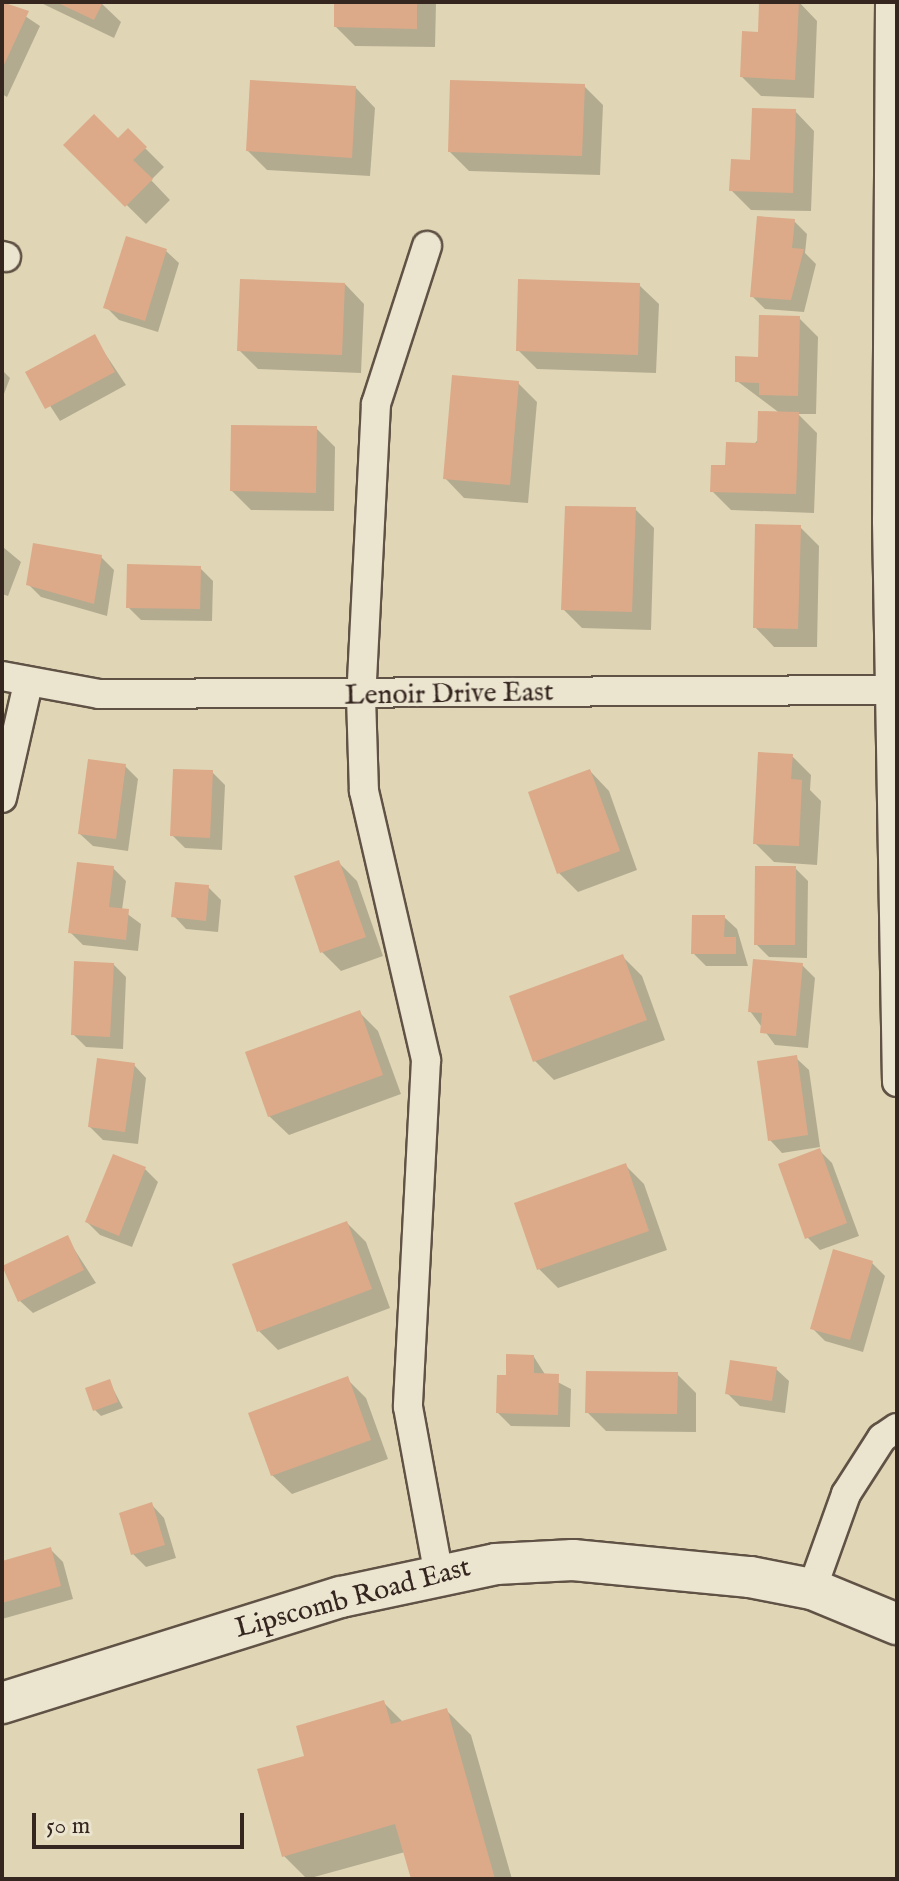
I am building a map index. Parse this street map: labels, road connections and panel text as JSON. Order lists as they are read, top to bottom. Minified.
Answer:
{"streets":{"street":["Lenoir Drive East","Lipscomb Road East"]},"scale_bar":"50 m"}
